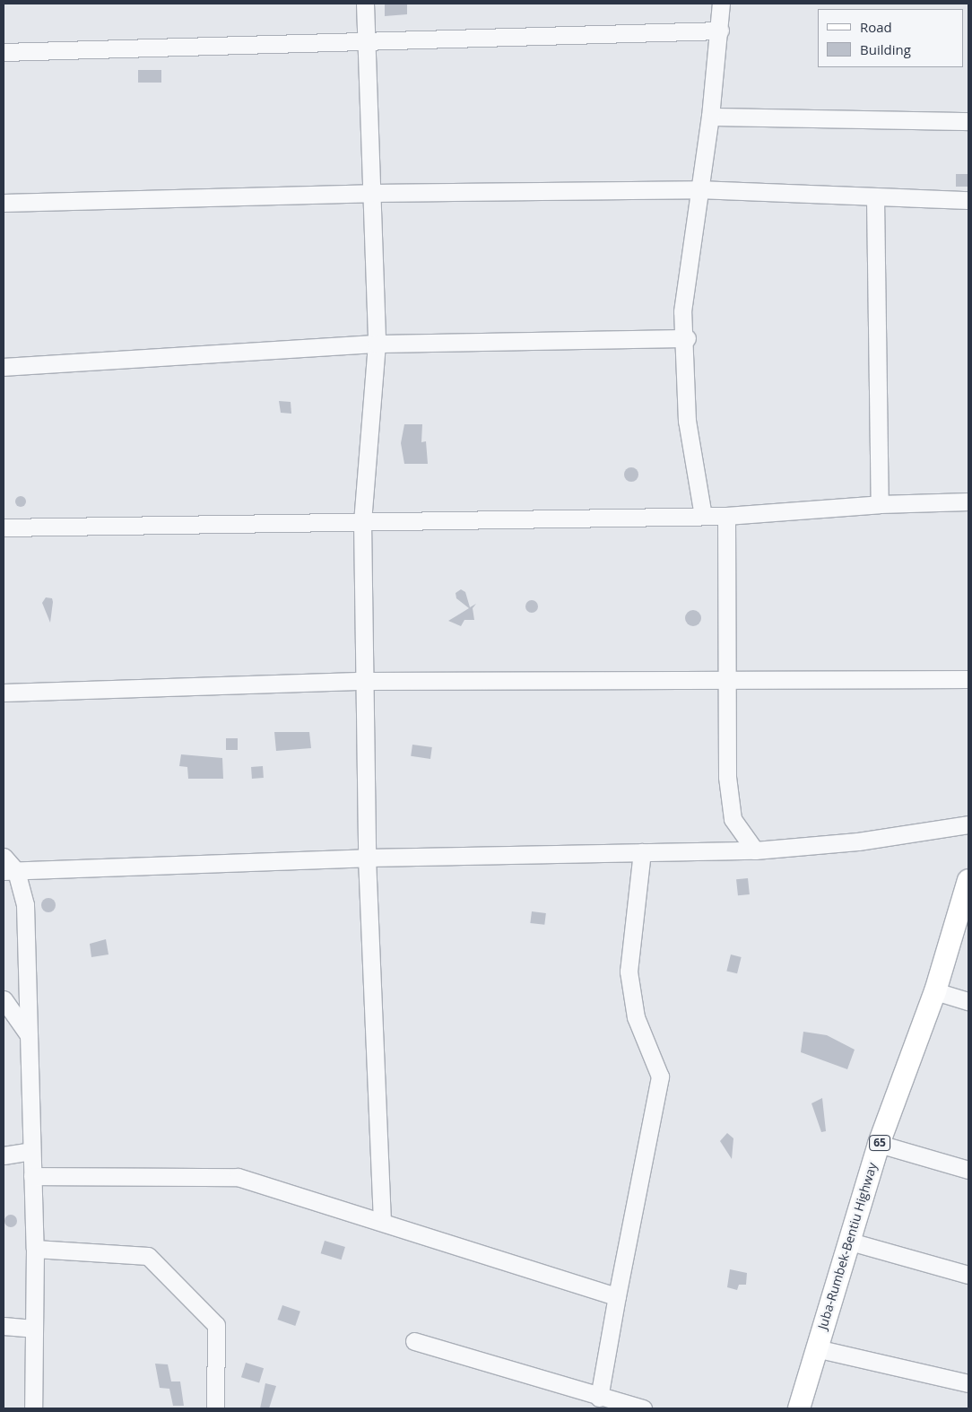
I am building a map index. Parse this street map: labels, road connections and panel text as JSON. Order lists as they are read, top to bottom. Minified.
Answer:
{"streets":{"main road":["65","Juba-Rumbek-Bentiu Highway"]},"legend":["Road","Building"]}
